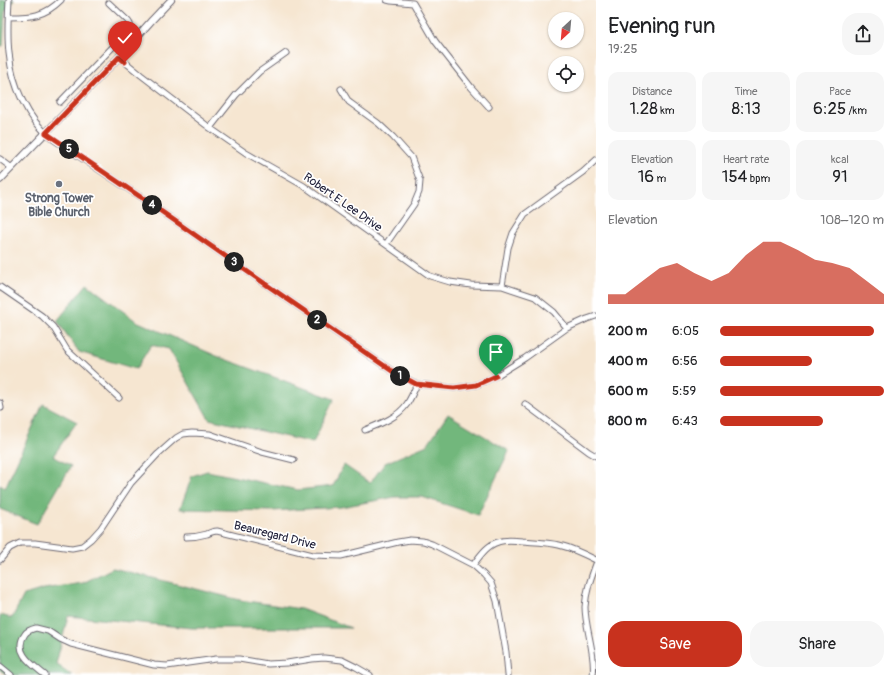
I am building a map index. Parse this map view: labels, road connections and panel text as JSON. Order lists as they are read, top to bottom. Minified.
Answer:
{"streets":{"street":["Robert E Lee Drive","Beauregard Drive"]},"places":["Strong Tower Bible Church"],"north":"bottom left","page":{"heading":["Evening run","19:25"],"stats":[["Distance","1.28 km"],["Time","8:13"],["Pace","6:25 /km"],["Elevation","16 m"],["Heart rate","154 bpm"],["kcal","91"]],"pins":["5","4","3","2","1"],"chart":["Elevation","108–120 m"],"list":[{"name":"200 m","note":"6:05"},{"name":"400 m","note":"6:56"},{"name":"600 m","note":"5:59"},{"name":"800 m","note":"6:43"}],"buttons":["Save","Share"]}}
